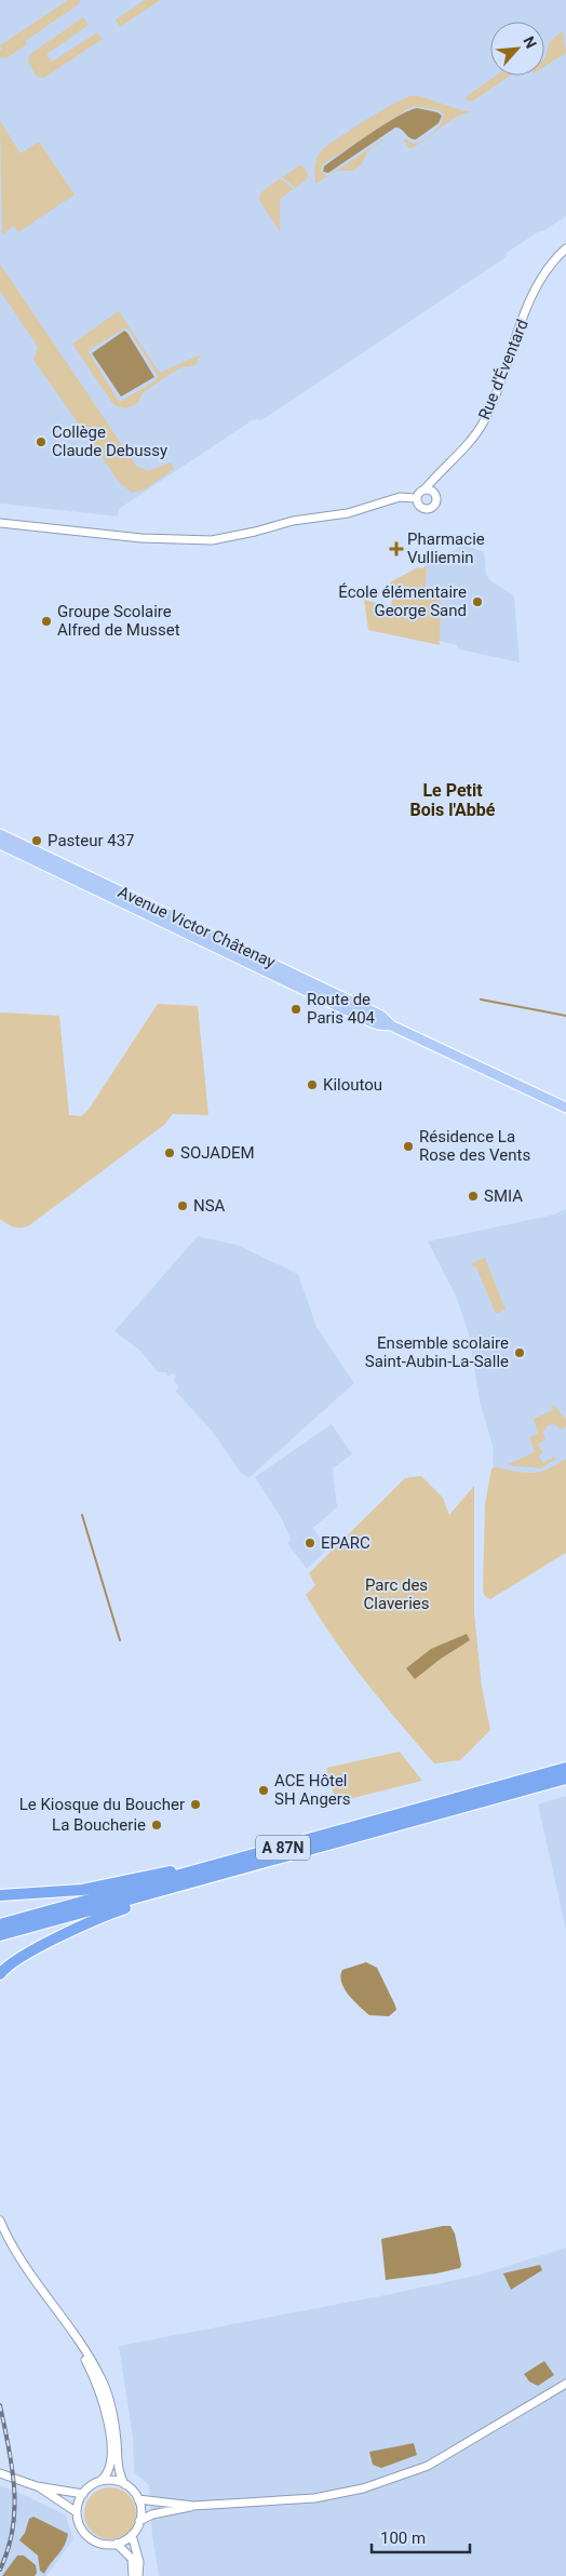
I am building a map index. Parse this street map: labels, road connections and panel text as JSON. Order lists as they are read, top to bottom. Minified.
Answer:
{"streets":{"highway":["A 87N"],"main road":["Avenue Victor Châtenay"],"street":["Rue d'Éventard"]},"districts":["Le Petit Bois l'Abbé"],"parks":["Parc des Claveries"],"places":{"other":["Collège Claude Debussy","École élémentaire George Sand","Groupe Scolaire Alfred de Musset","Pasteur 437","Route de Paris 404","Kiloutou","Résidence La Rose des Vents","SOJADEM","SMIA","NSA","Ensemble scolaire Saint-Aubin-La-Salle","EPARC","ACE Hôtel SH Angers","Le Kiosque du Boucher","La Boucherie"],"health":["Pharmacie Vulliemin"]},"scale_bar":"100 m","north":"top right"}
